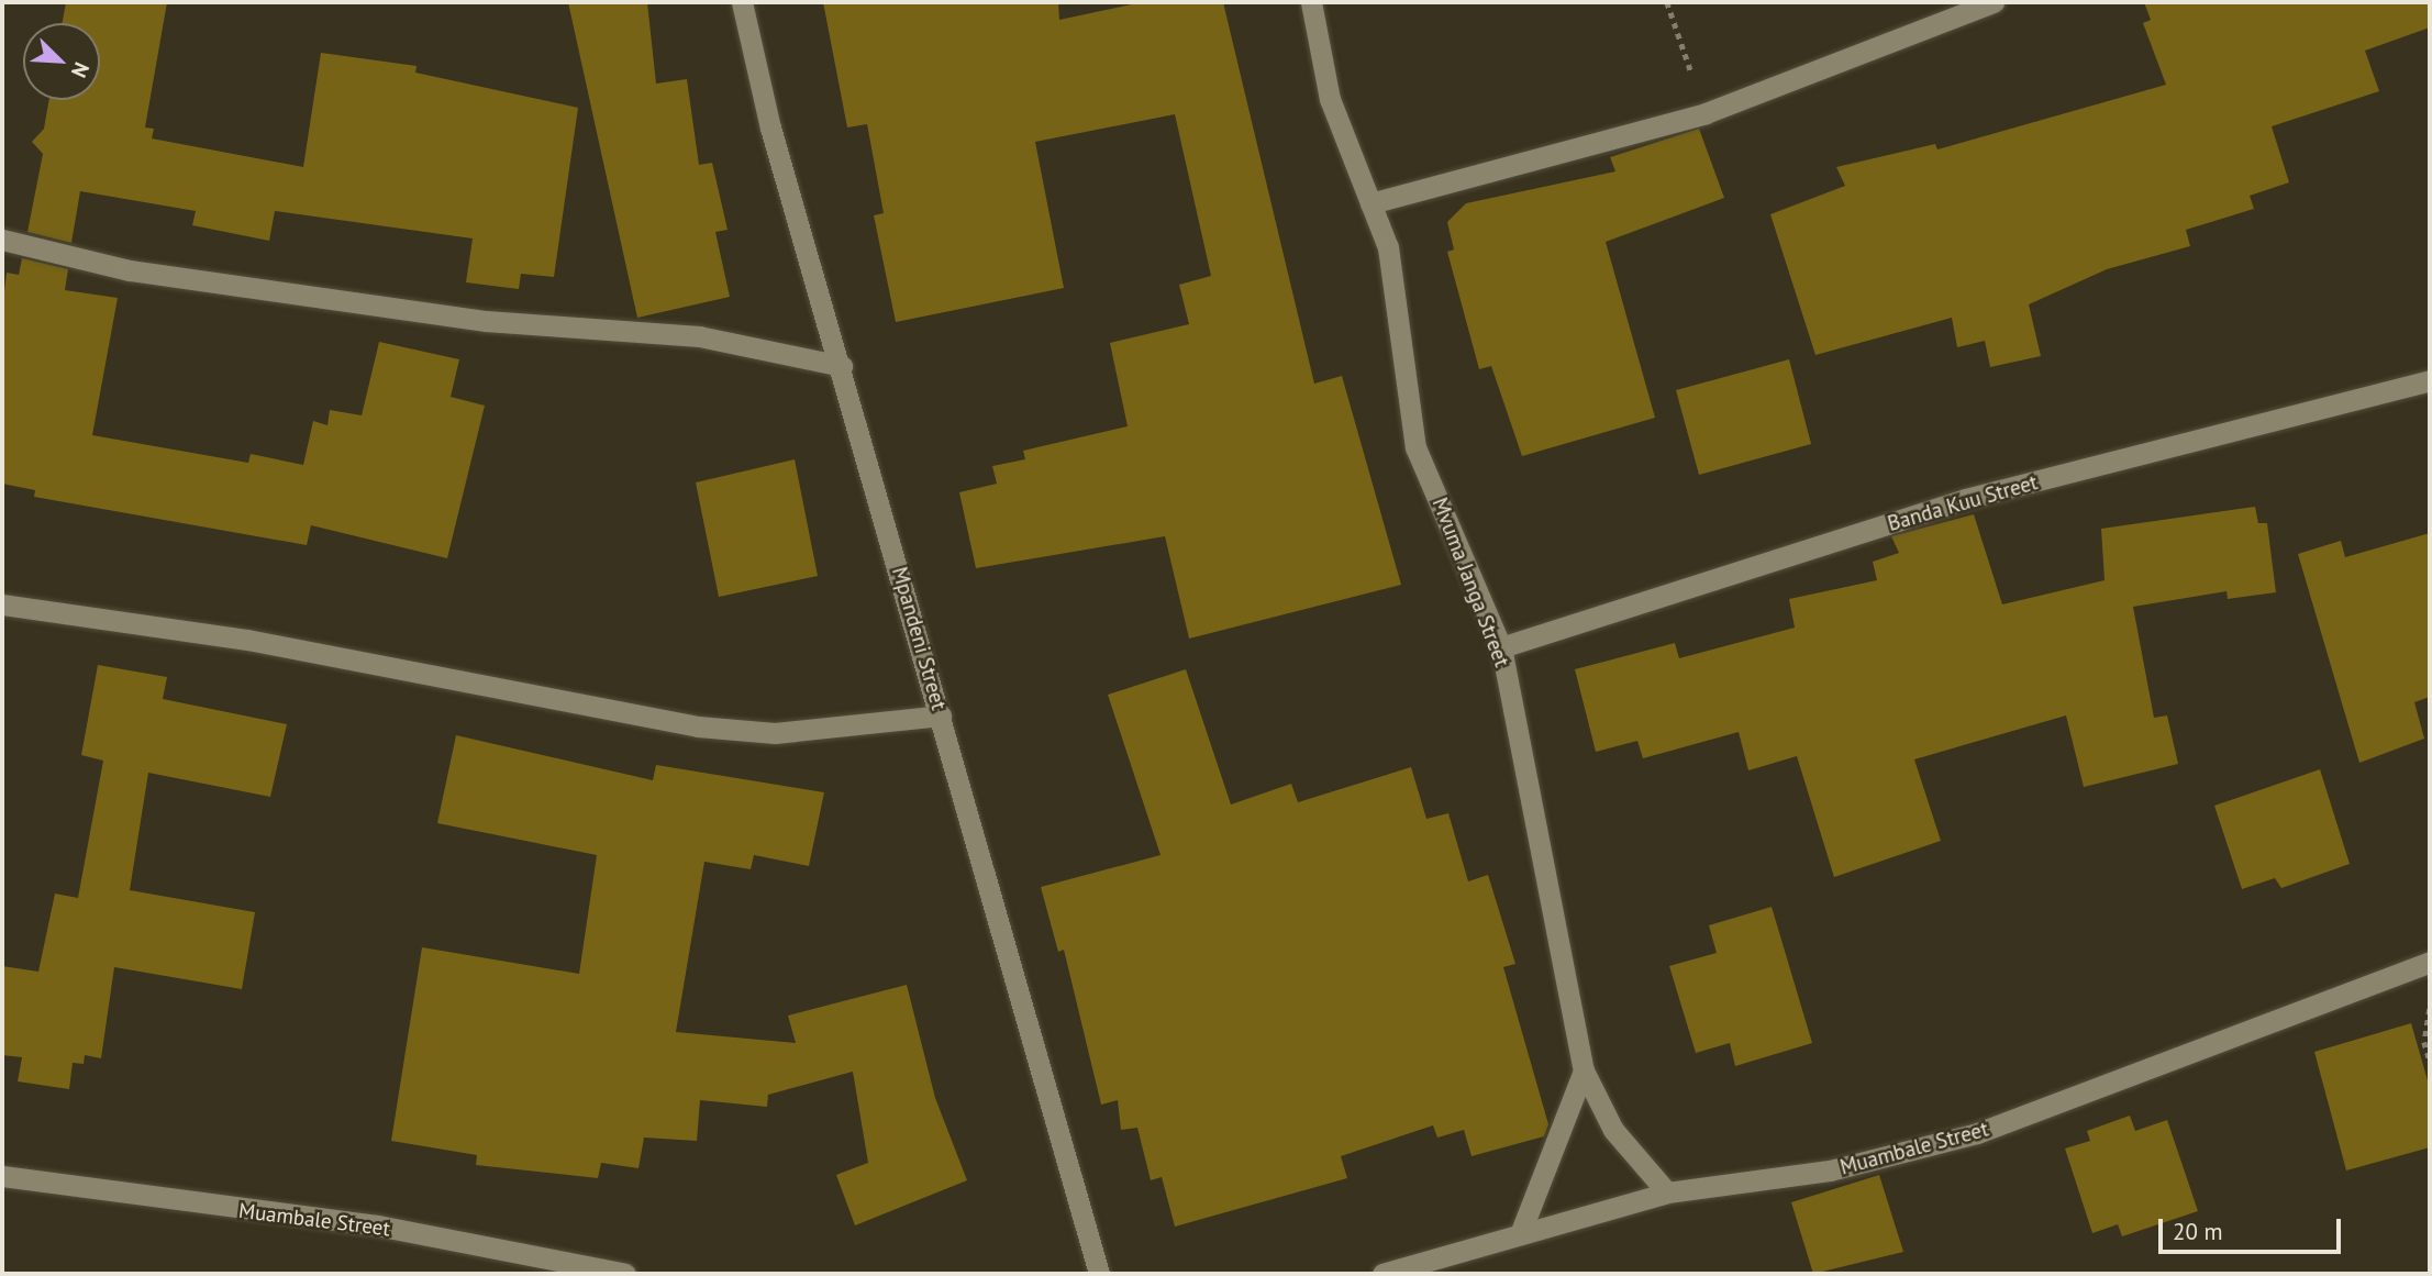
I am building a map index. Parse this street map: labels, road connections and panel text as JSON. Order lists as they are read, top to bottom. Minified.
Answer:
{"streets":{"street":["Banda Kuu Street","Mvuma Janga Street","Mpandeni Street","Muambale Street"]},"crossings":[["Banda Kuu Street","Mvuma Janga Street"],["Mvuma Janga Street","Muambale Street"]],"scale_bar":"20 m","north":"bottom right"}
